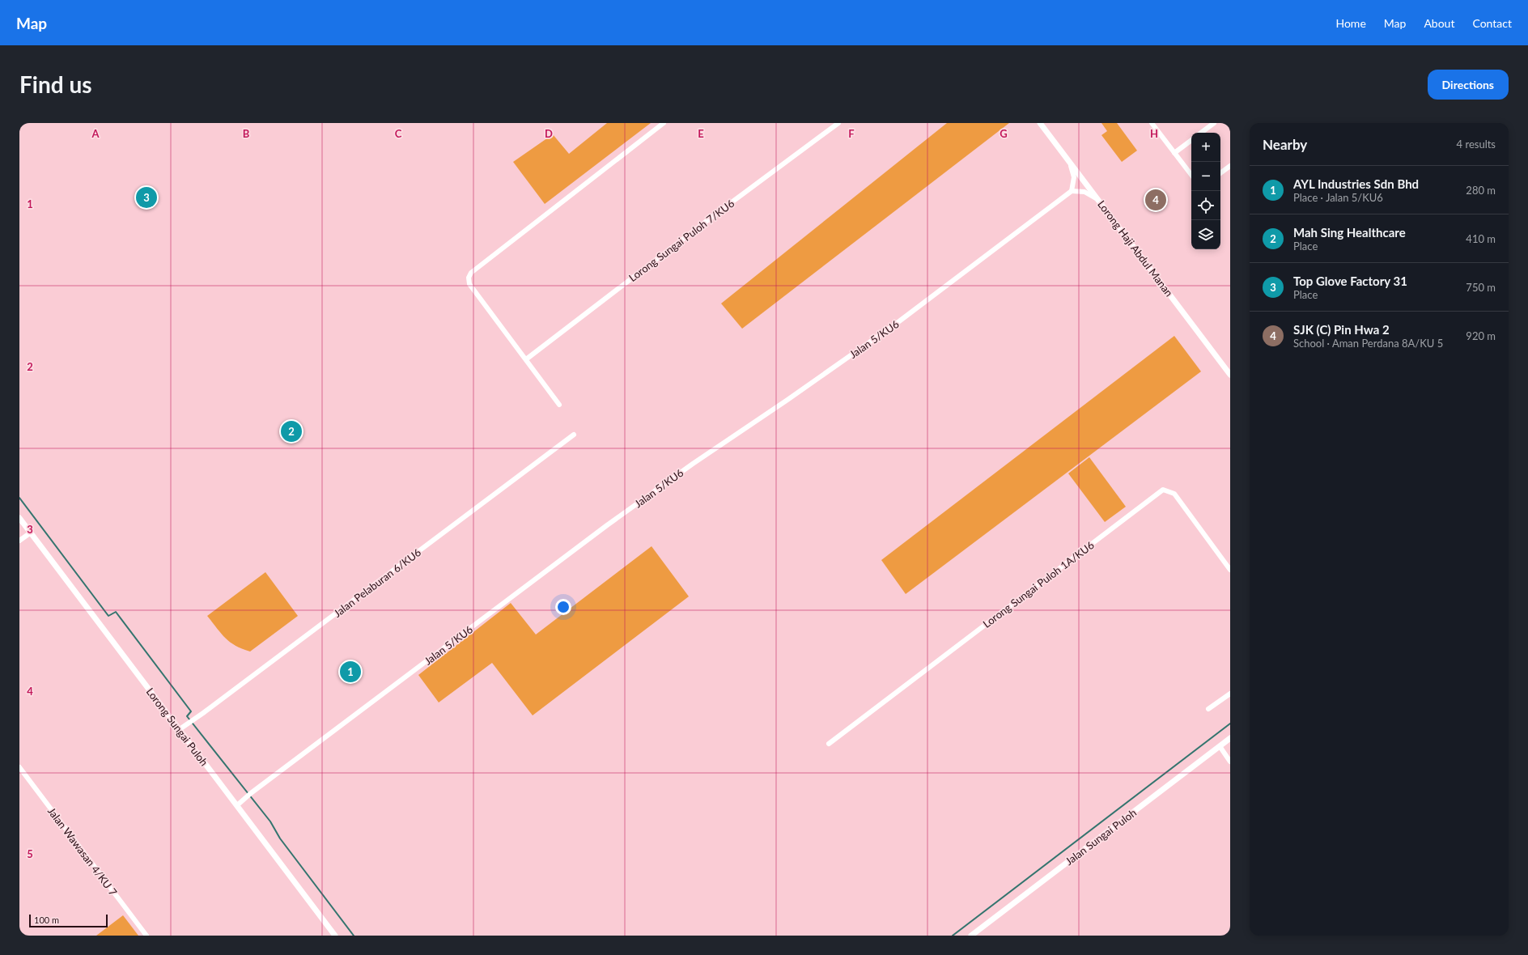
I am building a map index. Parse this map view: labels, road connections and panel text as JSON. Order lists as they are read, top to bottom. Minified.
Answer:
{"streets":{"street":["Lorong Sungai Puloh 7/KU6","Lorong Haji Abdul Manan","Jalan 5/KU6","Jalan Pelaburan 6/KU6","Lorong Sungai Puloh 1A/KU6","Lorong Sungai Puloh","Jalan Sungai Puloh","Jalan Wawasan 4/KU 7"]},"crossings":[["Jalan 5/KU6","Lorong Sungai Puloh"],["Jalan Pelaburan 6/KU6","Lorong Sungai Puloh"]],"scale_bar":"100 m","page":{"header":"Map","nav":["Home","Map","About","Contact"],"buttons":"Directions","title":"Find us","heading":["Nearby","4 results"],"map_buttons":["+","−"],"list":[{"mark":"1","name":"AYL Industries Sdn Bhd","note":"Place · Jalan 5/KU6","value":"280 m"},{"mark":"2","name":"Mah Sing Healthcare","note":"Place","value":"410 m"},{"mark":"3","name":"Top Glove Factory 31","note":"Place","value":"750 m"},{"mark":"4","name":"SJK (C) Pin Hwa 2","note":"School · Aman Perdana 8A/KU 5","value":"920 m"}],"pins":["3","4","2","1"],"scale":"100 m"},"grid":{"columns":["A","B","C","D","E","F","G","H"],"rows":["1","2","3","4","5"]}}
